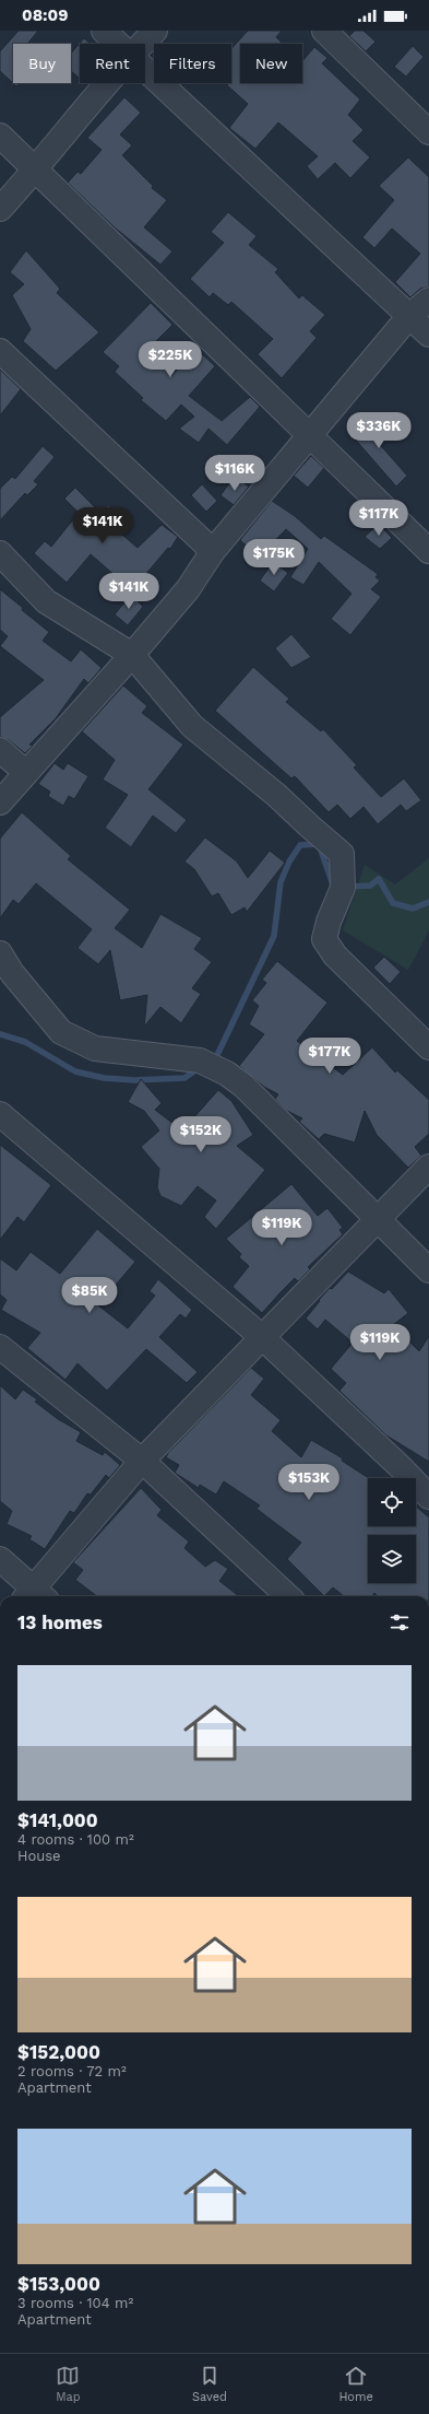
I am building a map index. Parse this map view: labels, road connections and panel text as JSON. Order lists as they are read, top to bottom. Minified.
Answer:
{"page":{"status":"08:09","chip":["Buy","Rent","Filters","New"],"price":["$225K","$336K","$116K","$117K","$141K","$175K","$141K","$177K","$152K","$119K","$85K","$119K","$153K"],"heading":"13 homes","list":[{"name":"$141,000","note":"4 rooms · 100 m² · House"},{"name":"$152,000","note":"2 rooms · 72 m² · Apartment"},{"name":"$153,000","note":"3 rooms · 104 m² · Apartment"}],"tabs":["Map","Saved","Home"]}}
